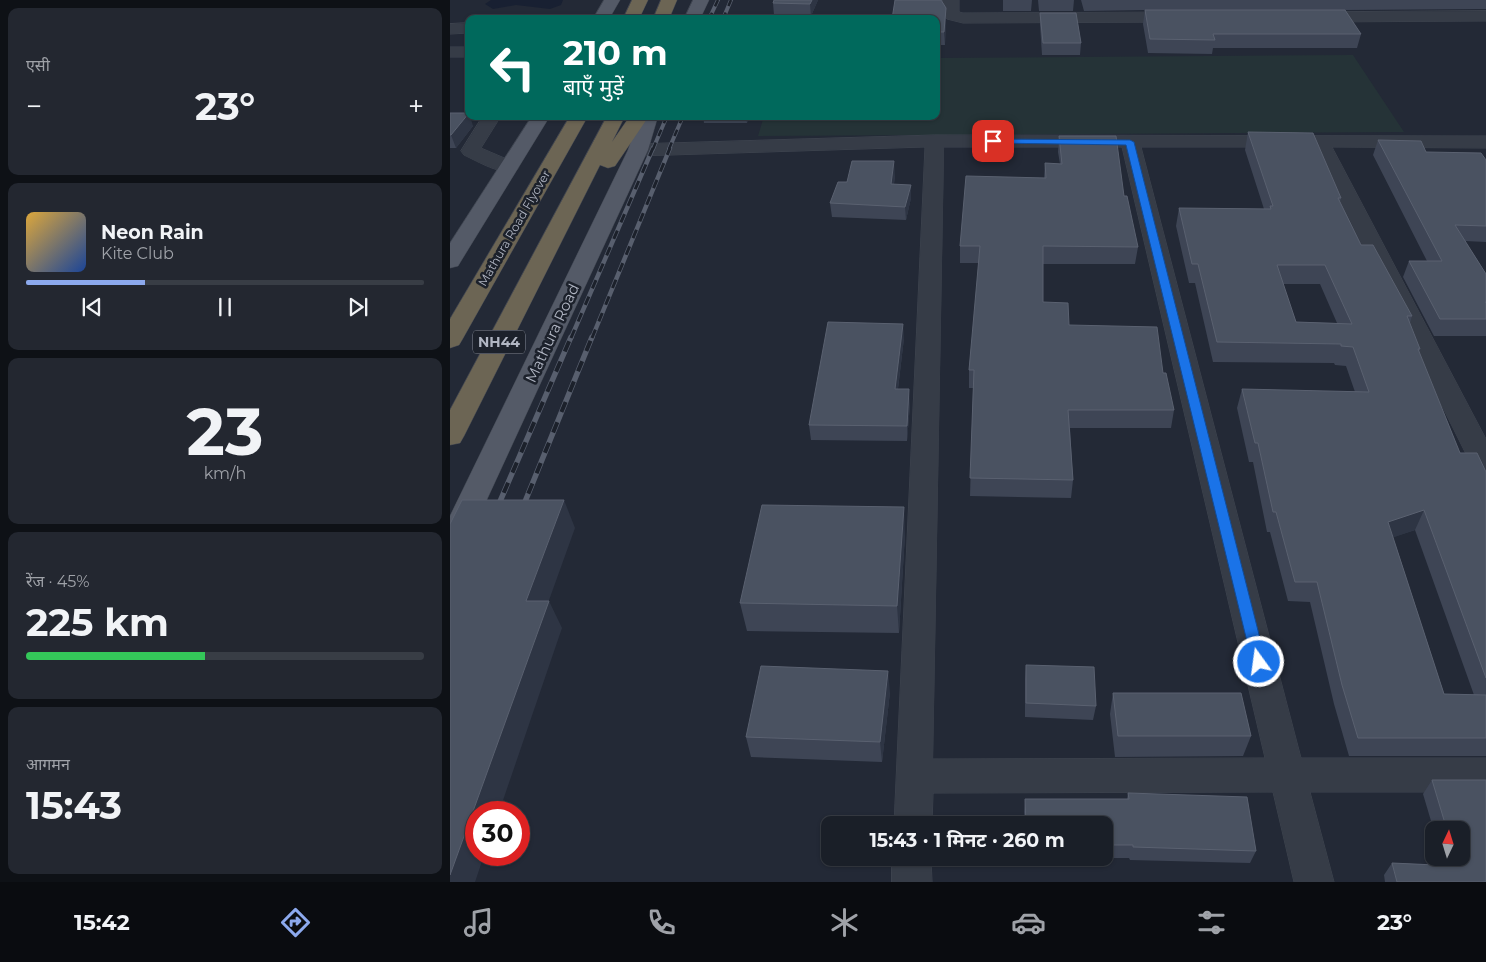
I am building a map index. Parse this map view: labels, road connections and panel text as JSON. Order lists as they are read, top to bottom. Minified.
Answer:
{"streets":{"highway":["Mathura Road Flyover","NH44"],"main road":["Mathura Road"]},"north":"top","page":{"tile":["एसी",["23","km/h"],["रेंज · 45%","225 km"],["आगमन","15:43"]],"turn":["210 m","बाएँ मुड़ें"],"heat":["−","23°","+"],"song":["Neon Rain","Kite Club"],"limit":"30","trip":"15:43 · 1 मिनट · 260 m","tabs":["15:42","23°"]}}
